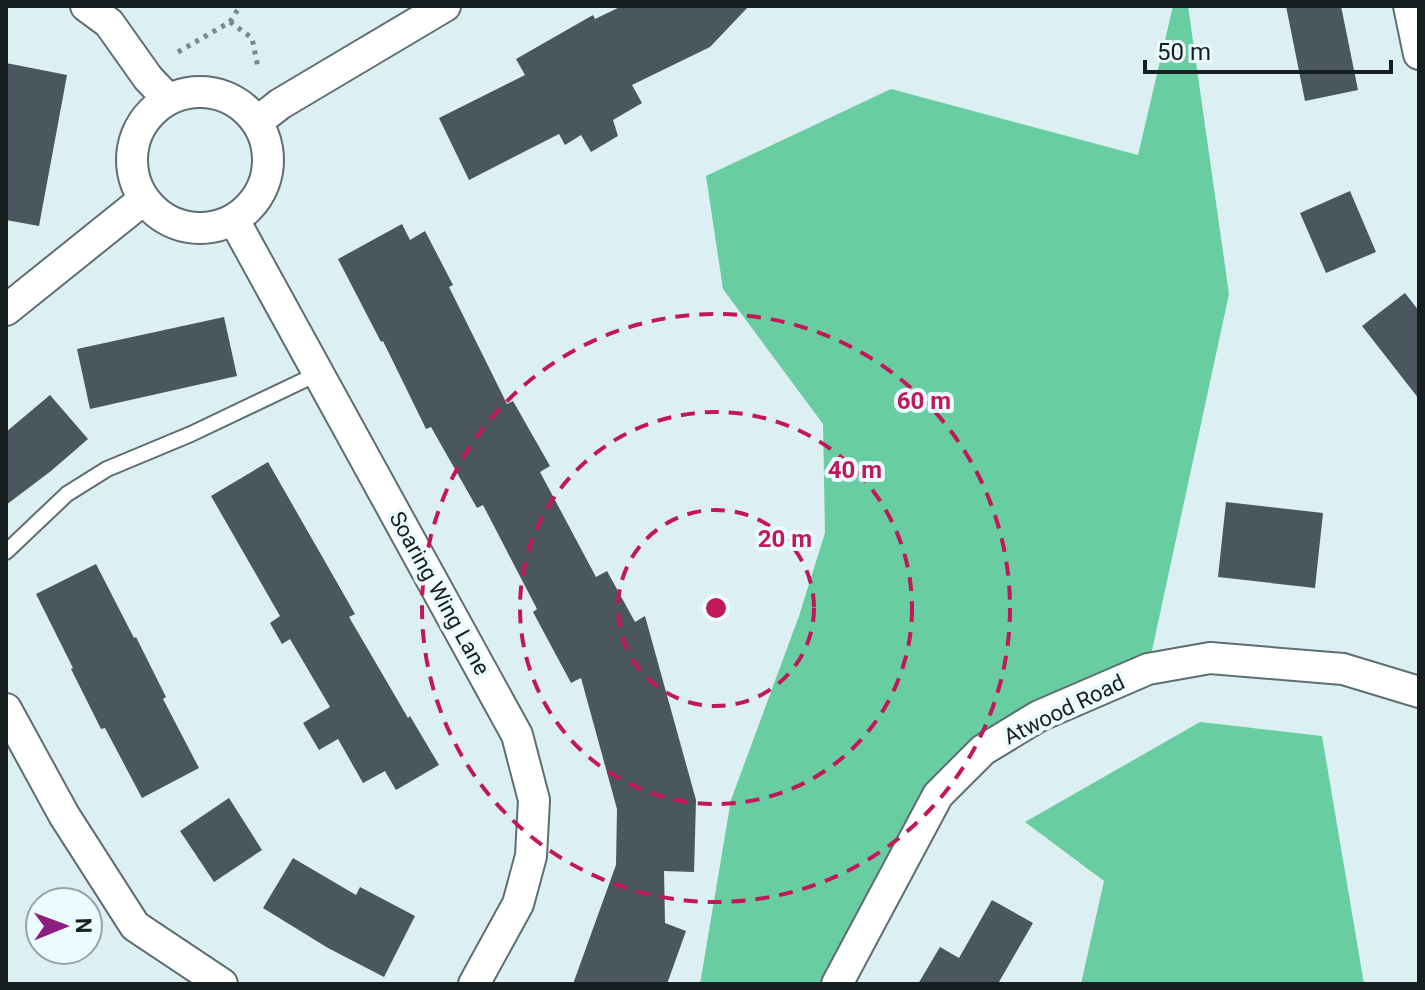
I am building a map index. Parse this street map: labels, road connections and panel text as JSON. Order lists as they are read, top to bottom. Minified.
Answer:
{"streets":{"street":["Soaring Wing Lane","Atwood Road"]},"scale_bar":"50 m","north":"right","rings":["60 m","40 m","20 m"]}
